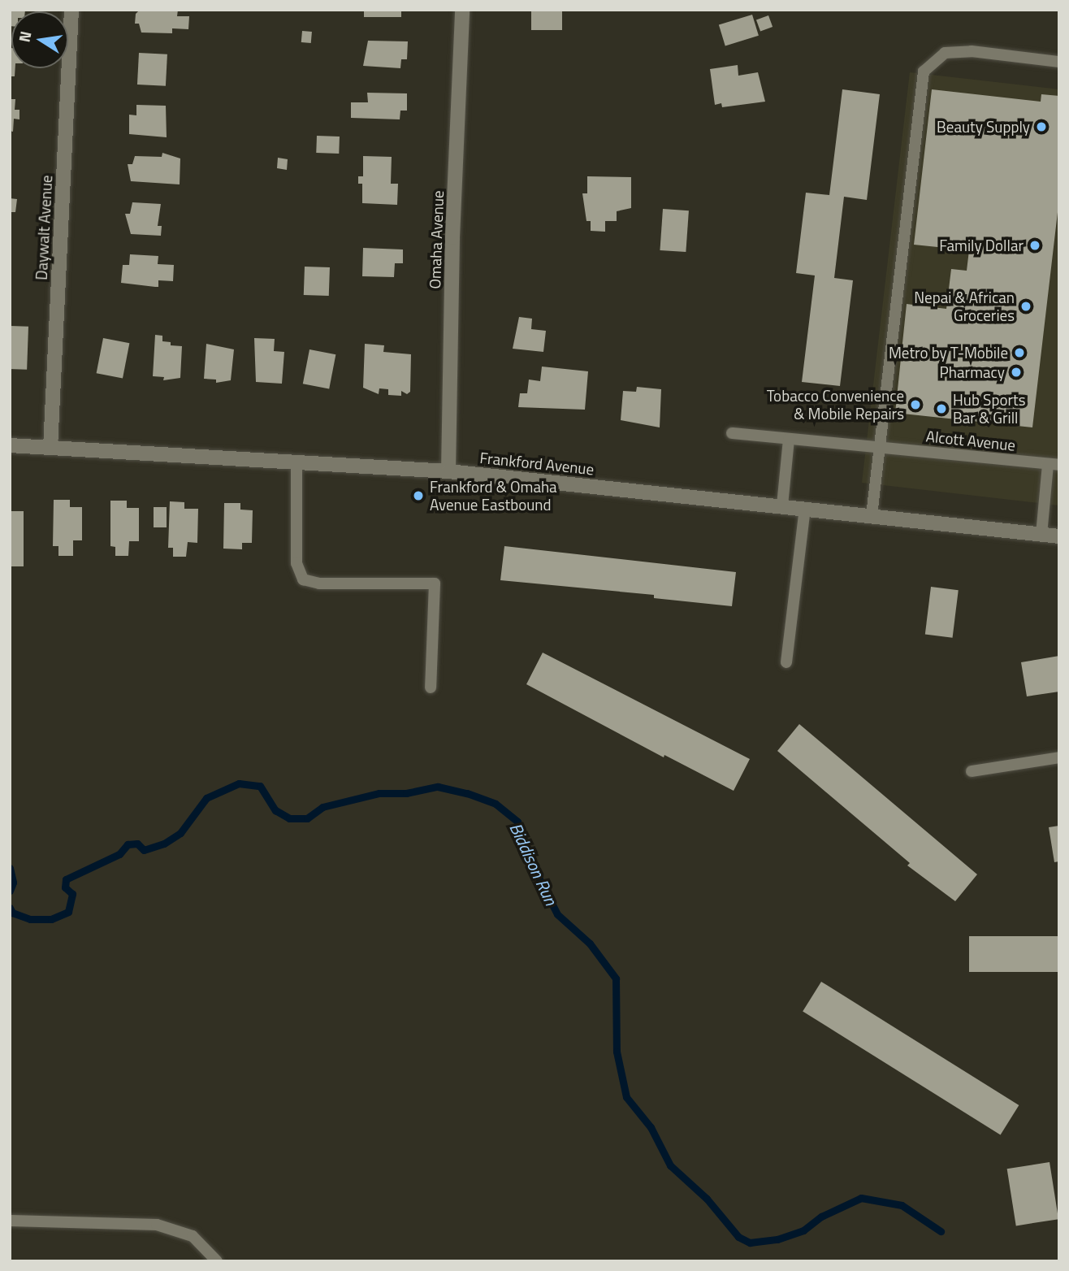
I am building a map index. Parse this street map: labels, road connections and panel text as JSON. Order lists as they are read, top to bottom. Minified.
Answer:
{"streets":{"street":["Daywalt Avenue","Omaha Avenue","Frankford Avenue"],"lane":["Alcott Avenue"]},"crossings":[["Daywalt Avenue","Frankford Avenue"],["Omaha Avenue","Frankford Avenue"]],"water":["Biddison Run"],"places":["Beauty Supply","Family Dollar","Nepai & African Groceries","Metro by T-Mobile","Pharmacy","Tobacco Convenience & Mobile Repairs","Hub Sports Bar & Grill","Frankford & Omaha Avenue Eastbound"],"north":"left"}
